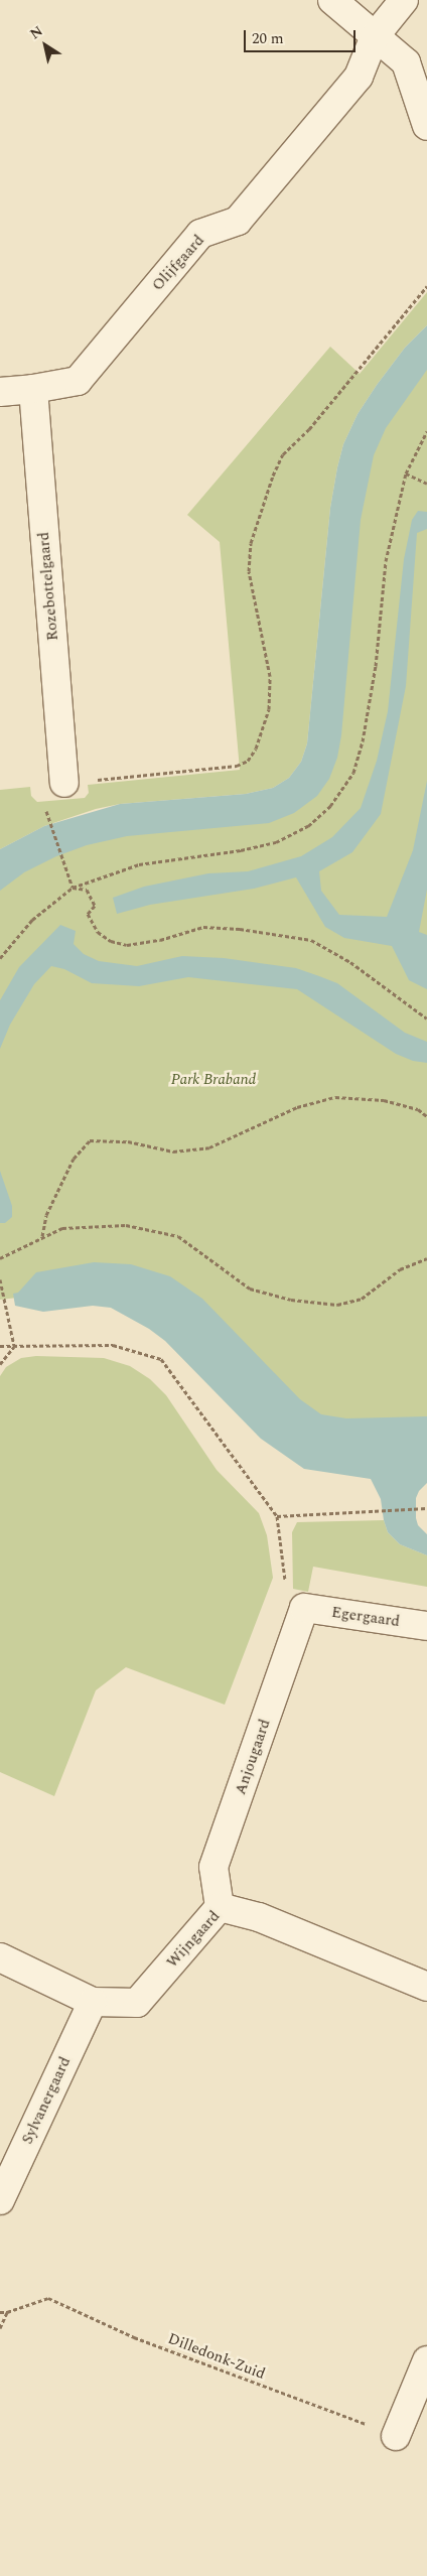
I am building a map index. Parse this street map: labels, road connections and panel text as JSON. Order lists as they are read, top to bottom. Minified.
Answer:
{"streets":{"street":["Olijfgaard","Rozebottelgaard","Egergaard","Anjougaard","Wijngaard","Sylvanergaard"],"path":["Dilledonk-Zuid"]},"crossings":[["Olijfgaard","Rozebottelgaard"],["Egergaard","Anjougaard"],["Anjougaard","Wijngaard"],["Wijngaard","Sylvanergaard"]],"parks":["Park Braband"],"scale_bar":"20 m","north":"top left"}
